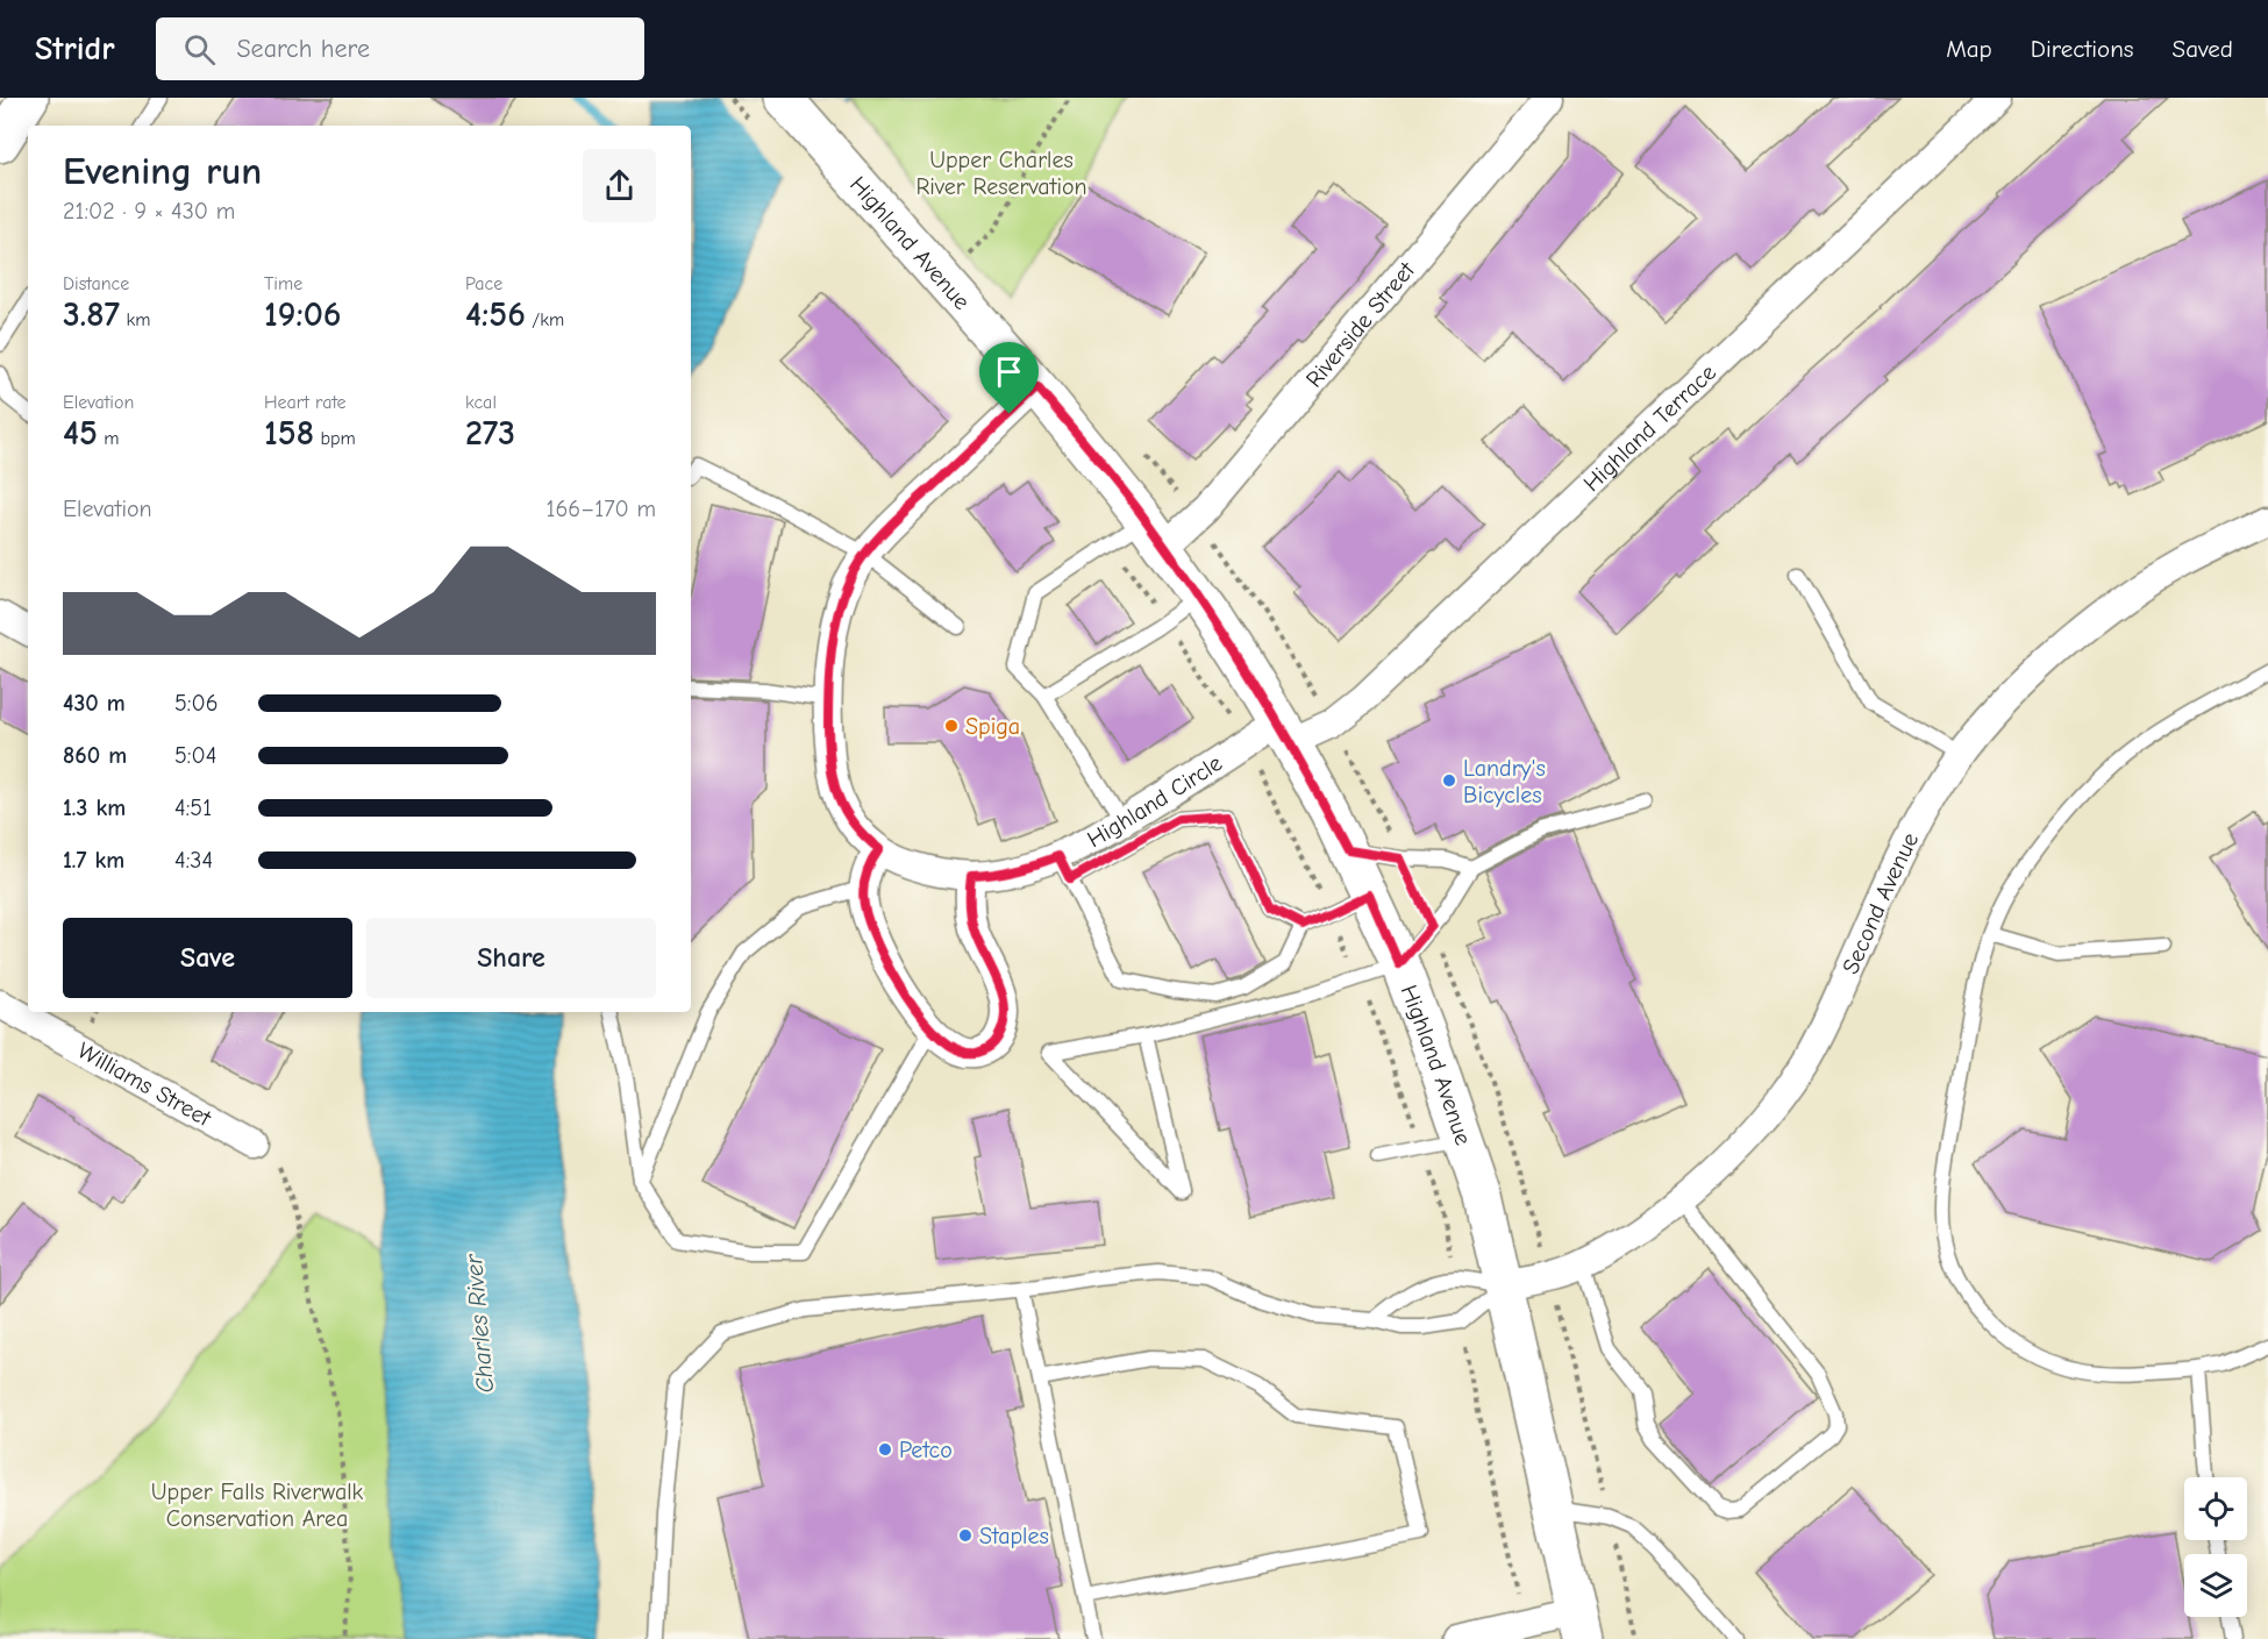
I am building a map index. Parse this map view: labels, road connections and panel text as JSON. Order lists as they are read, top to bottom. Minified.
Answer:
{"streets":{"main road":["Highland Avenue"],"street":["Riverside Street","Highland Terrace","Highland Circle","Second Avenue","Williams Street"]},"crossings":[["Highland Avenue","Riverside Street"],["Highland Avenue","Highland Terrace"],["Highland Avenue","Highland Circle"],["Highland Avenue","Second Avenue"],["Highland Terrace","Highland Circle"]],"water":["Charles River"],"parks":["Upper Charles River Reservation","Upper Falls Riverwalk Conservation Area"],"places":["Spiga","Landry's Bicycles","Petco","Staples"],"page":{"header":"Stridr","search":"Search here","nav":["Map","Directions","Saved"],"heading":["Evening run","21:02 · 9 × 430 m"],"stats":[["Distance","3.87 km"],["Time","19:06"],["Pace","4:56 /km"],["Elevation","45 m"],["Heart rate","158 bpm"],["kcal","273"]],"chart":["Elevation","166–170 m"],"list":[{"name":"430 m","note":"5:06"},{"name":"860 m","note":"5:04"},{"name":"1.3 km","note":"4:51"},{"name":"1.7 km","note":"4:34"}],"buttons":["Save","Share"]}}
